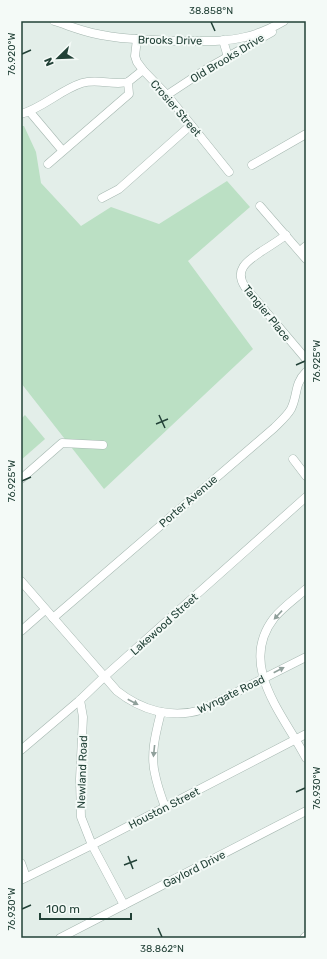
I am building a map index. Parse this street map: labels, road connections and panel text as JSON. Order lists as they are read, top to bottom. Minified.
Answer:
{"streets":{"street":["Brooks Drive","Old Brooks Drive","Crosier Street","Tangier Place","Porter Avenue","Lakewood Street","Wyngate Road","Newland Road","Houston Street","Gaylord Drive"]},"crossings":[["Brooks Drive","Crosier Street"],["Old Brooks Drive","Crosier Street"],["Porter Avenue","Wyngate Road"],["Lakewood Street","Wyngate Road"],["Lakewood Street","Newland Road"],["Newland Road","Houston Street"],["Newland Road","Gaylord Drive"]],"scale_bar":"100 m","north":"bottom left","coordinates":["38.858°N","76.920°W","76.925°W","76.930°W","38.862°N"]}
